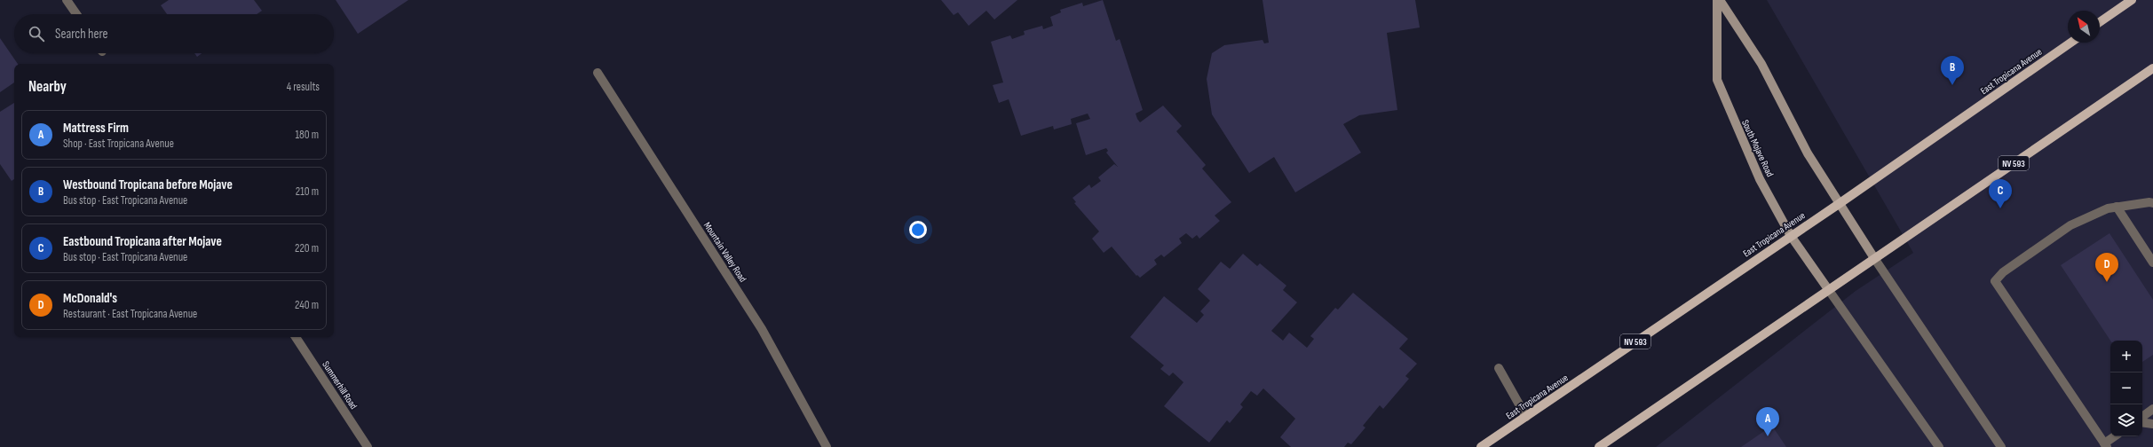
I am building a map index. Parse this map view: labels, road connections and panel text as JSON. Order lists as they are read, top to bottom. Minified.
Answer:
{"streets":{"main road":["East Tropicana Avenue","NV 593"],"street":["South Mojave Road","Mountain Valley Road","Summerhill Road"]},"crossings":[["East Tropicana Avenue","South Mojave Road"],["South Mojave Road","NV 593"]],"north":"top left","page":{"search":"Search here","pins":["B","C","D","A"],"heading":["Nearby","4 results"],"list":[{"mark":"A","name":"Mattress Firm","note":"Shop · East Tropicana Avenue","value":"180 m"},{"mark":"B","name":"Westbound Tropicana before Mojave","note":"Bus stop · East Tropicana Avenue","value":"210 m"},{"mark":"C","name":"Eastbound Tropicana after Mojave","note":"Bus stop · East Tropicana Avenue","value":"220 m"},{"mark":"D","name":"McDonald's","note":"Restaurant · East Tropicana Avenue","value":"240 m"}],"map_buttons":["+","−"]}}
